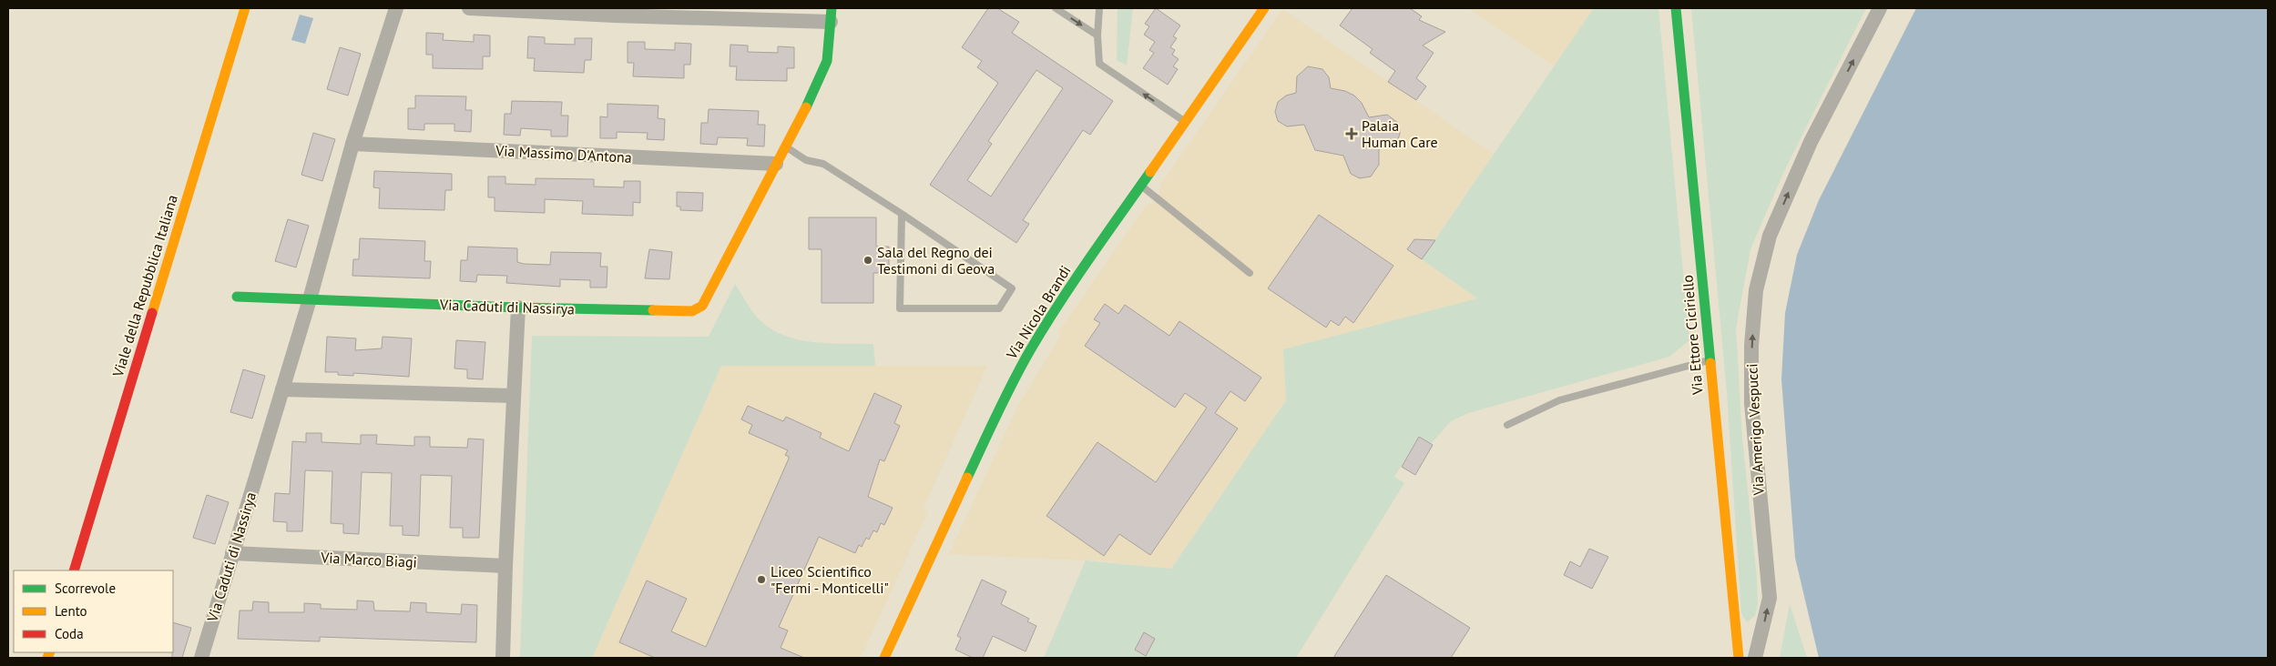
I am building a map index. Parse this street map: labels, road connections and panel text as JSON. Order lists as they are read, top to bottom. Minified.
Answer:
{"streets":{"street":["Via Massimo D'Antona","Viale della Repubblica Italiana","Via Caduti di Nassirya","Via Nicola Brandi","Via Ettore Ciciriello","Via Amerigo Vespucci","Via Marco Biagi"]},"crossings":[["Via Massimo D'Antona","Via Caduti di Nassirya"],["Via Caduti di Nassirya","Via Marco Biagi"]],"one_way":["Via Amerigo Vespucci"],"places":{"health":["Palaia Human Care"],"other":["Sala del Regno dei Testimoni di Geova","Liceo Scientifico \"Fermi - Monticelli\""]},"legend":["Scorrevole","Lento","Coda"]}
